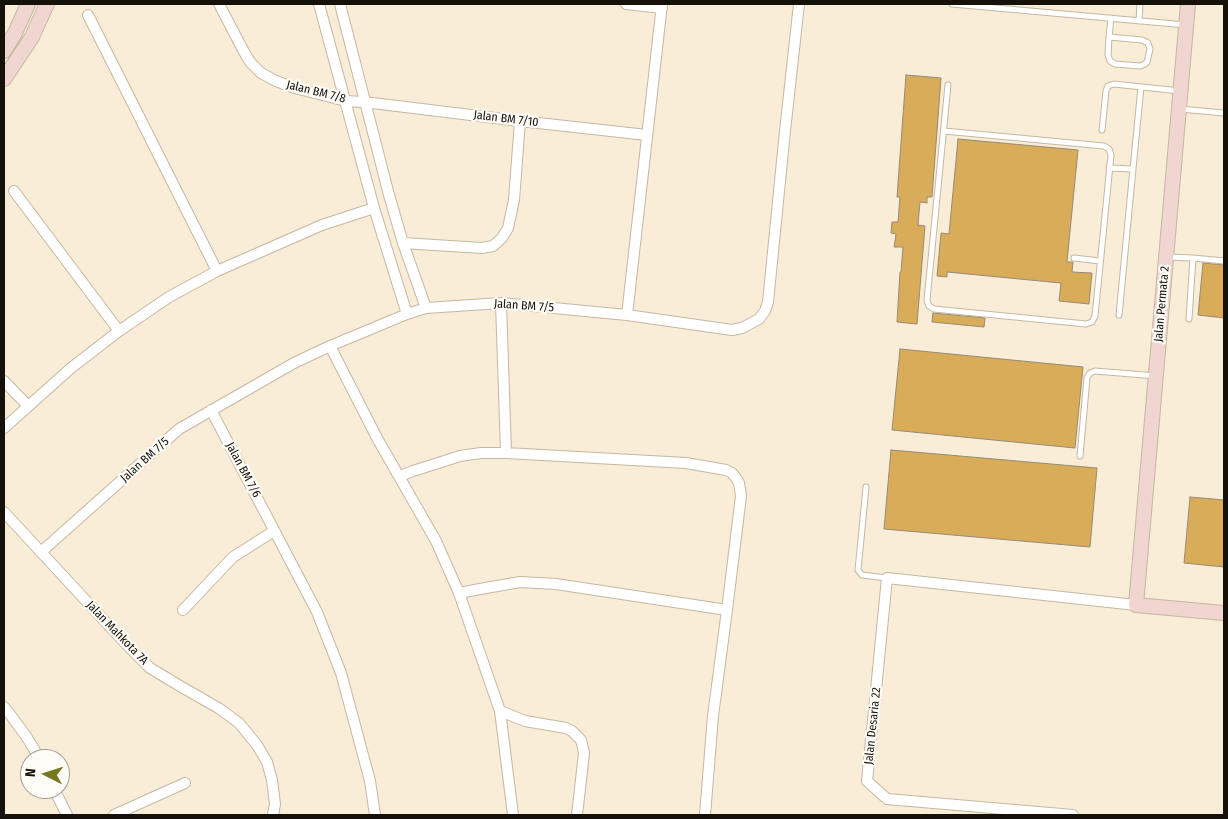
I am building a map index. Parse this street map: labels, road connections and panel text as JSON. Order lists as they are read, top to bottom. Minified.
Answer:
{"streets":{"street":["Jalan BM 7/8","Jalan BM 7/10","Jalan Permata 2","Jalan BM 7/5","Jalan BM 7/6","Jalan Mahkota 7A","Jalan Desaria 22"]},"crossings":[["Jalan BM 7/8","Jalan BM 7/10"],["Jalan BM 7/5","Jalan BM 7/6"],["Jalan BM 7/5","Jalan Mahkota 7A"]],"north":"left"}
